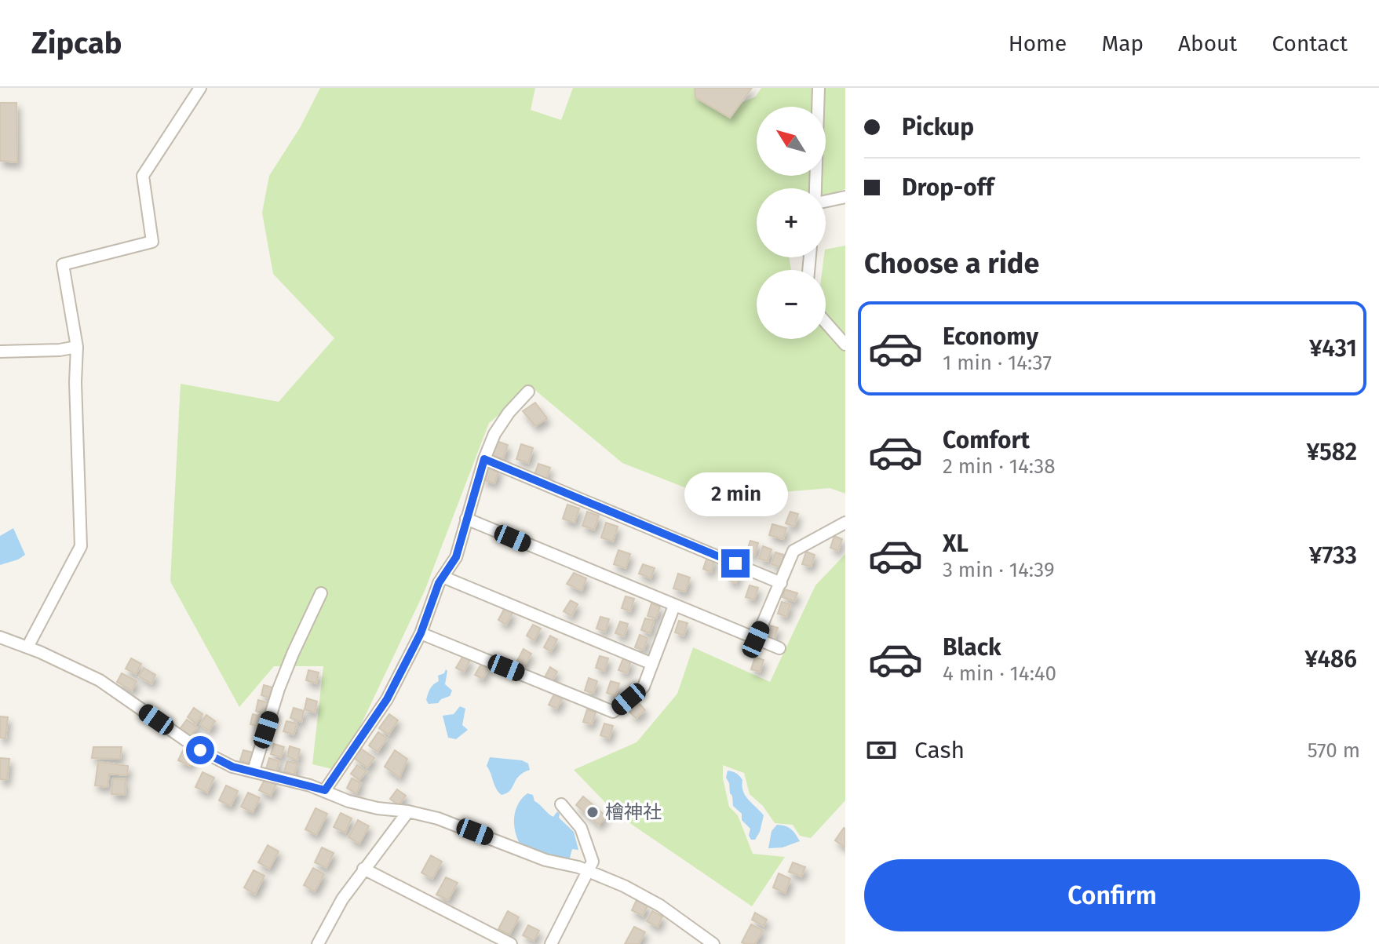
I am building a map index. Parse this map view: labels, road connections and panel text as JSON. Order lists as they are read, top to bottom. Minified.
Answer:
{"places":["檜神社"],"north":"top left","page":{"header":"Zipcab","nav":["Home","Map","About","Contact"],"banner":["Pickup","Drop-off"],"map_buttons":["+","−"],"heading":"Choose a ride","list":[{"name":"Economy","note":"1 min · 14:37","value":"¥431"},{"name":"Comfort","note":"2 min · 14:38","value":"¥582"},{"name":"XL","note":"3 min · 14:39","value":"¥733"},{"name":"Black","note":"4 min · 14:40","value":"¥486"}],"bubble":"2 min","pay":["Cash","570 m"],"buttons":"Confirm"}}
